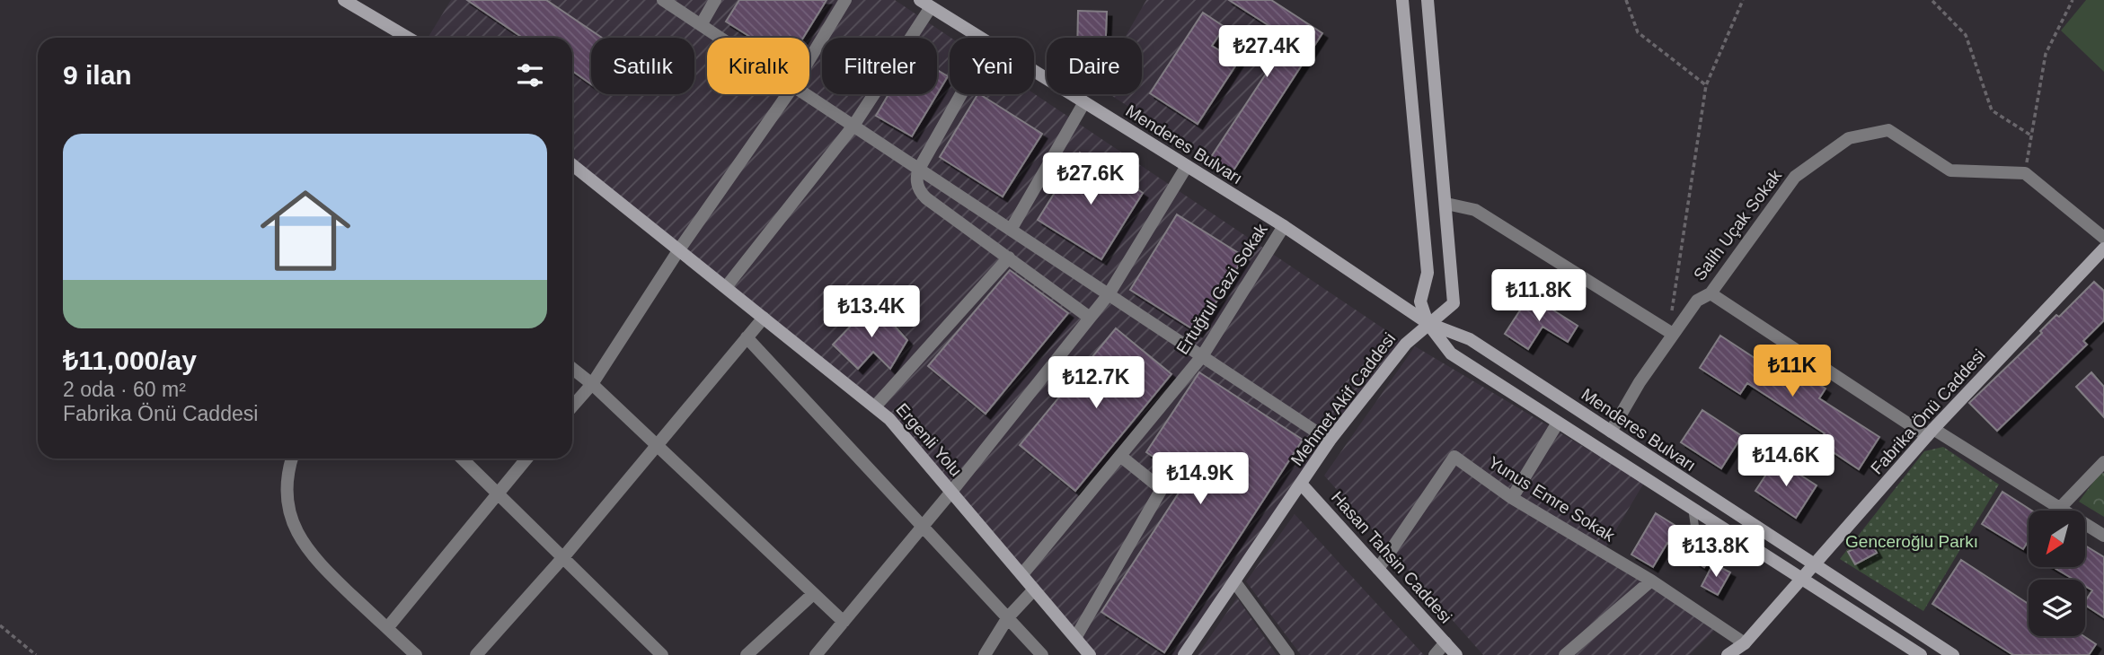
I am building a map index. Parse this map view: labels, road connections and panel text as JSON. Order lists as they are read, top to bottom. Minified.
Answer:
{"streets":{"street":["Menderes Bulvarı","Salih Uçak Sokak","Ertuğrul Gazi Sokak","Mehmet Akif Caddesi","Fabrika Önü Caddesi","Ergenli Yolu","Yunus Emre Sokak","Hasan Tahsin Caddesi"]},"crossings":[["Menderes Bulvarı","Salih Uçak Sokak"],["Menderes Bulvarı","Ertuğrul Gazi Sokak"],["Menderes Bulvarı","Mehmet Akif Caddesi"],["Menderes Bulvarı","Fabrika Önü Caddesi"],["Ertuğrul Gazi Sokak","Ergenli Yolu"],["Mehmet Akif Caddesi","Hasan Tahsin Caddesi"],["Fabrika Önü Caddesi","Yunus Emre Sokak"],["Yunus Emre Sokak","Hasan Tahsin Caddesi"]],"parks":["Genceroğlu Parkı"],"north":"bottom left","page":{"price":["₺27.4K","₺27.6K","₺11.8K","₺13.4K","₺11K","₺12.7K","₺14.6K","₺14.9K","₺13.8K"],"chip":["Satılık","Kiralık","Filtreler","Yeni","Daire"],"heading":"9 ilan","list":[{"name":"₺11,000/ay","note":"2 oda · 60 m² · Fabrika Önü Caddesi"}]}}
